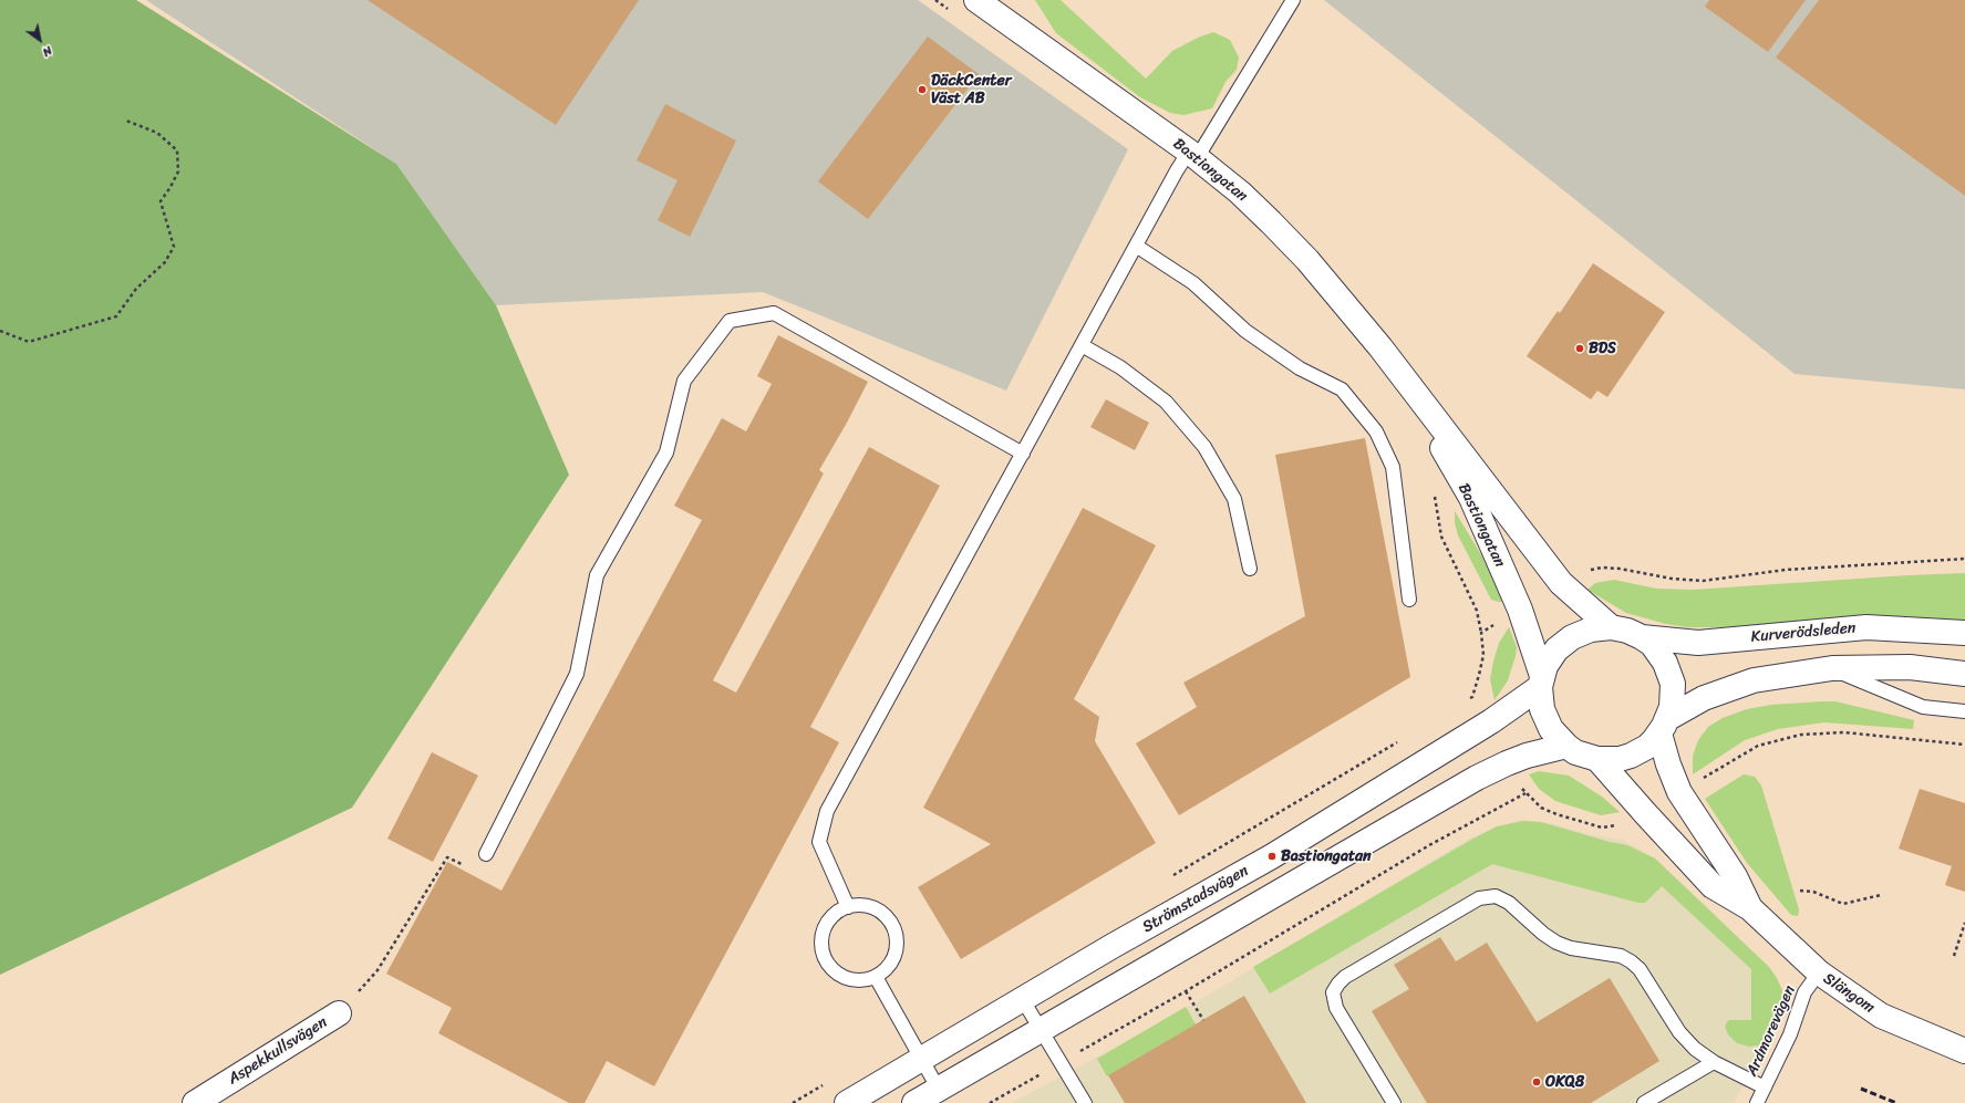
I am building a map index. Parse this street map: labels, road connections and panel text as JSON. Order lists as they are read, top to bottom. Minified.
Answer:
{"streets":{"main road":["Bastiongatan","Kurverödsleden","Strömstadsvägen","Slängom","Aspekkullsvägen"],"lane":["Ardmorevägen"]},"crossings":[["Bastiongatan","Kurverödsleden"],["Bastiongatan","Strömstadsvägen"],["Bastiongatan","Slängom"],["Kurverödsleden","Strömstadsvägen"],["Kurverödsleden","Slängom"],["Strömstadsvägen","Slängom"],["Slängom","Ardmorevägen"]],"places":["DäckCenter Väst AB","BDS","Bastiongatan","OKQ8"],"north":"bottom right"}
